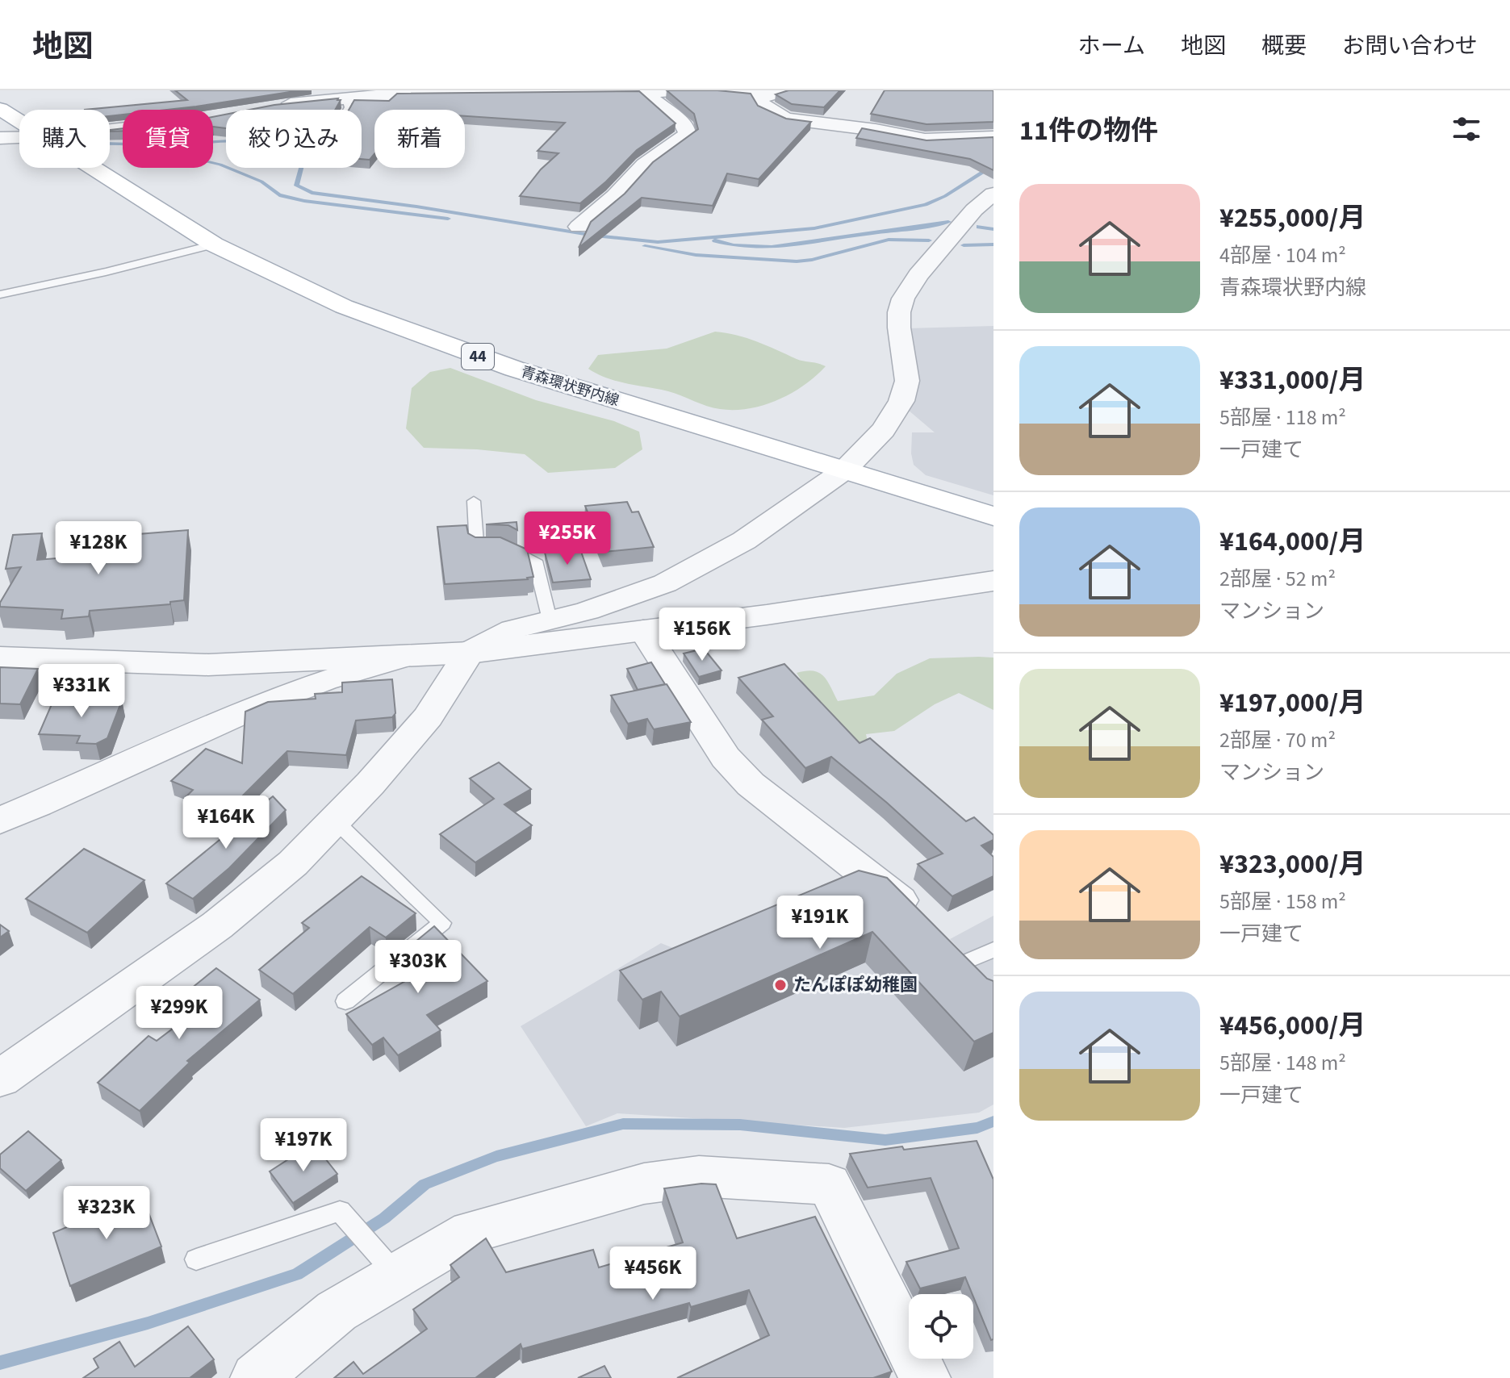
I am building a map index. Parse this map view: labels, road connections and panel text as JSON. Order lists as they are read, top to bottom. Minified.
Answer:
{"streets":{"main road":["44","青森環状野内線"]},"places":["たんぽぽ幼稚園"],"page":{"header":"地図","nav":["ホーム","地図","概要","お問い合わせ"],"heading":"11件の物件","chip":["購入","賃貸","絞り込み","新着"],"list":[{"name":"¥255,000/月","note":"4部屋 · 104 m² · 青森環状野内線"},{"name":"¥331,000/月","note":"5部屋 · 118 m² · 一戸建て"},{"name":"¥164,000/月","note":"2部屋 · 52 m² · マンション"},{"name":"¥197,000/月","note":"2部屋 · 70 m² · マンション"},{"name":"¥323,000/月","note":"5部屋 · 158 m² · 一戸建て"},{"name":"¥456,000/月","note":"5部屋 · 148 m² · 一戸建て"}],"price":["¥255K","¥128K","¥156K","¥331K","¥164K","¥191K","¥303K","¥299K","¥197K","¥323K","¥456K"]}}
